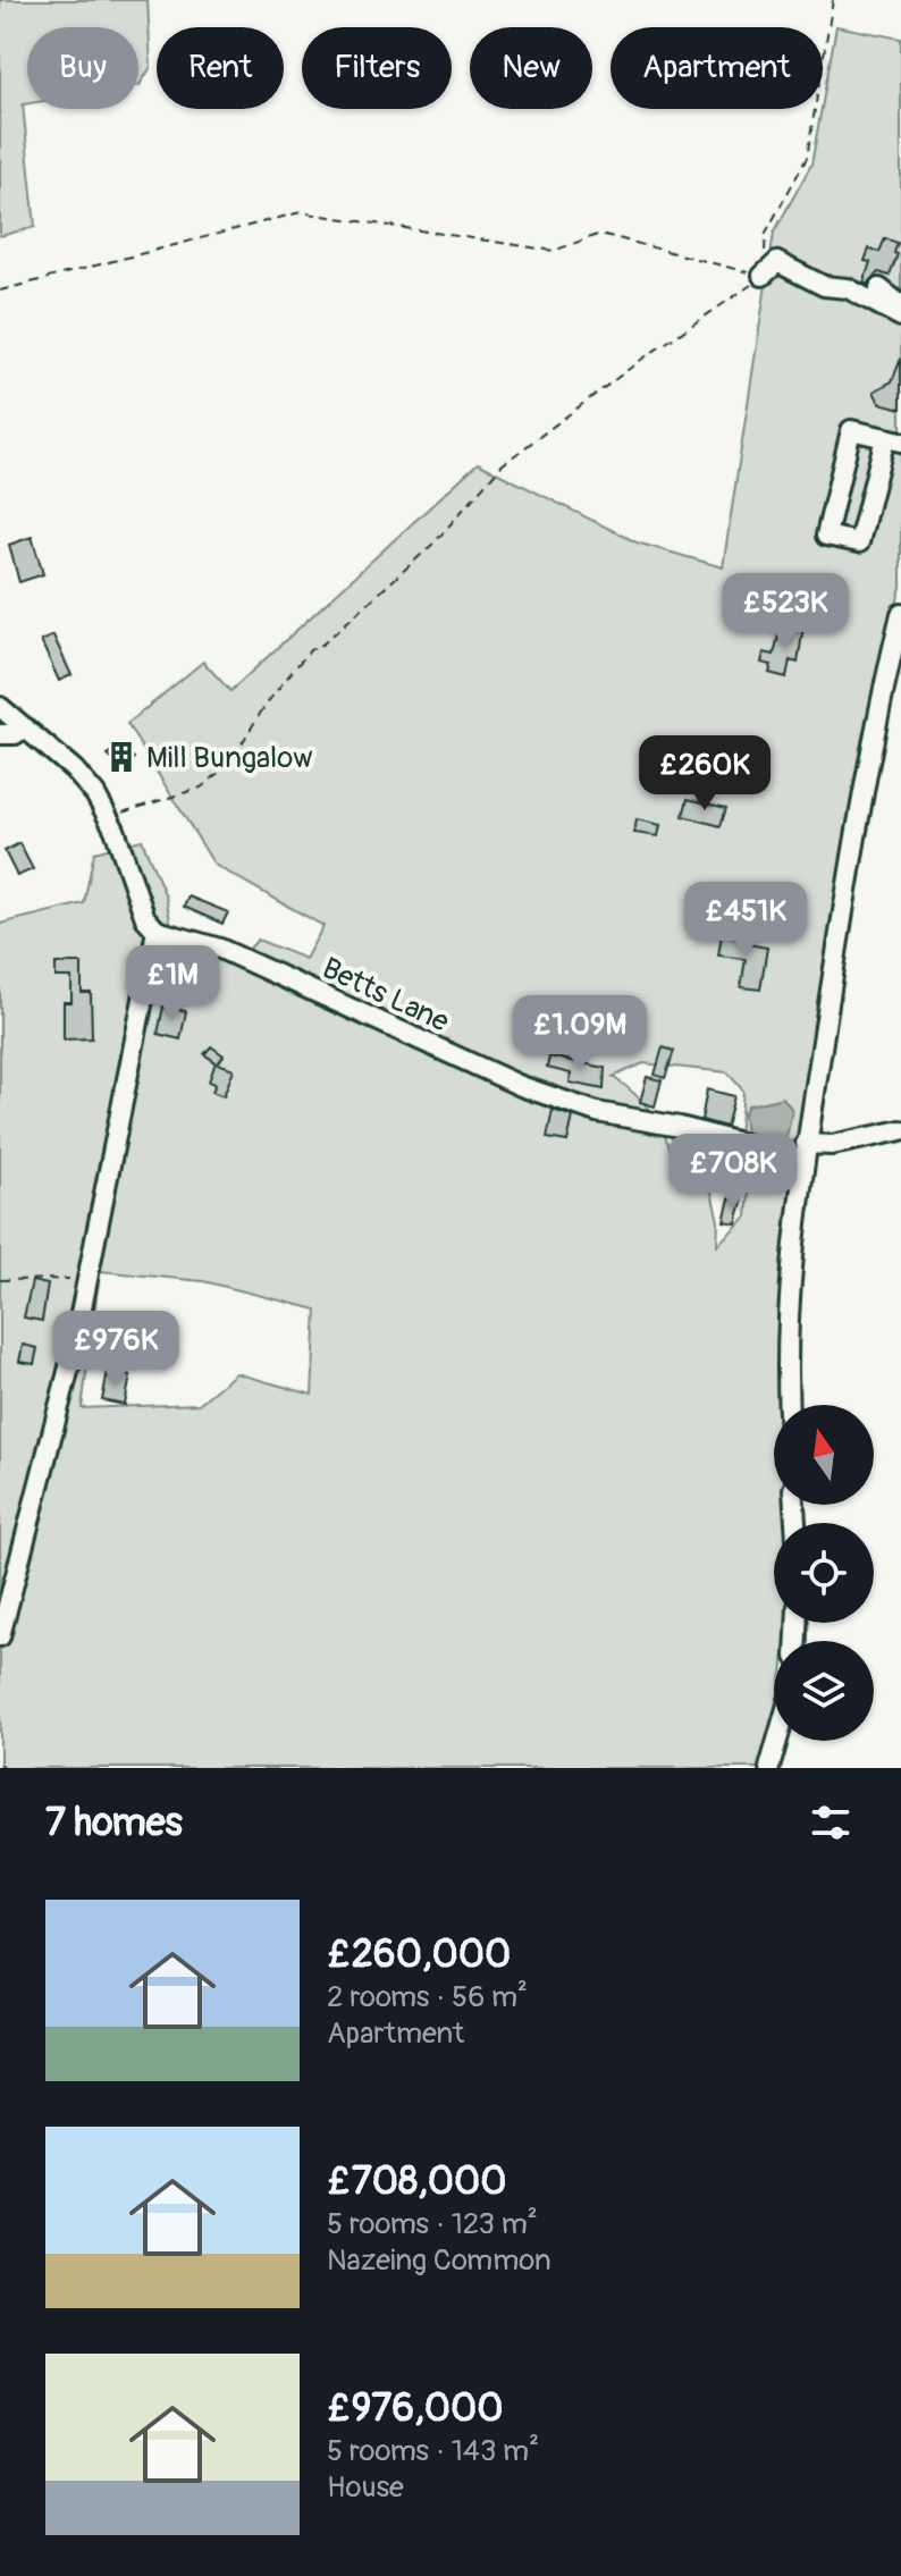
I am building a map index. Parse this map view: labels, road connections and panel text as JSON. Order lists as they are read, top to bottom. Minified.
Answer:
{"streets":{"street":["Betts Lane"]},"places":{"building":["Mill Bungalow"]},"north":"top","page":{"chip":["Buy","Rent","Filters","New","Apartment"],"price":["£523K","£260K","£451K","£1M","£1.09M","£708K","£976K"],"heading":"7 homes","list":[{"name":"£260,000","note":"2 rooms · 56 m² · Apartment"},{"name":"£708,000","note":"5 rooms · 123 m² · Nazeing Common"},{"name":"£976,000","note":"5 rooms · 143 m² · House"}]}}
